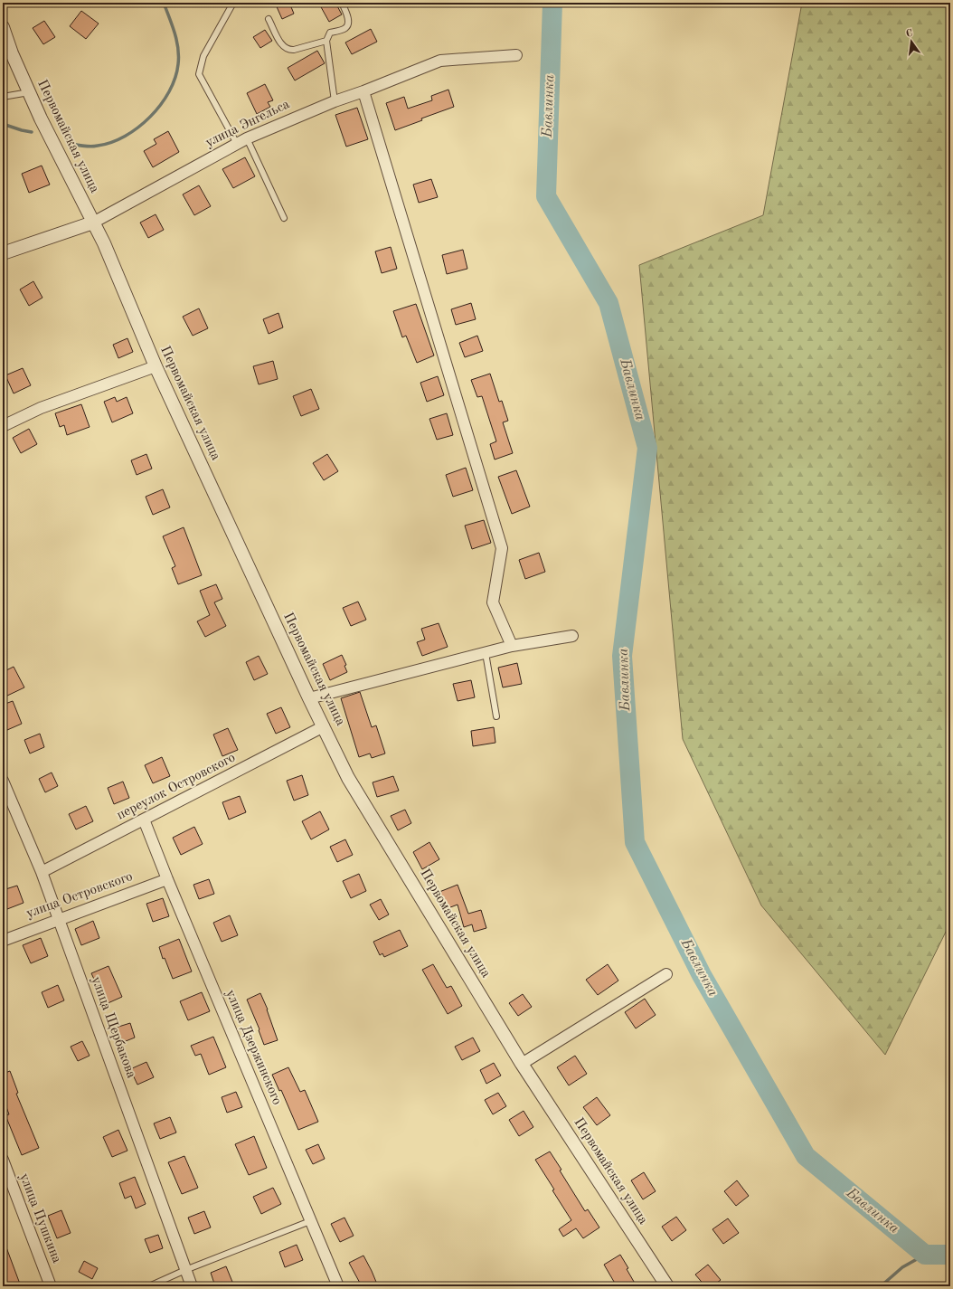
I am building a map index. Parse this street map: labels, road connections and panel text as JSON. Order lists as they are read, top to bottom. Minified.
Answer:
{"streets":{"street":["улица Энгельса","Первомайская улица","переулок Островского","улица Островского","улица Щербакова","улица Дзержинского","улица Пушкина"]},"crossings":[["улица Энгельса","Первомайская улица"],["Первомайская улица","переулок Островского"],["переулок Островского","улица Щербакова"],["переулок Островского","улица Дзержинского"],["улица Островского","улица Щербакова"],["улица Островского","улица Дзержинского"]],"water":["Бавлинка"],"north":"top"}
